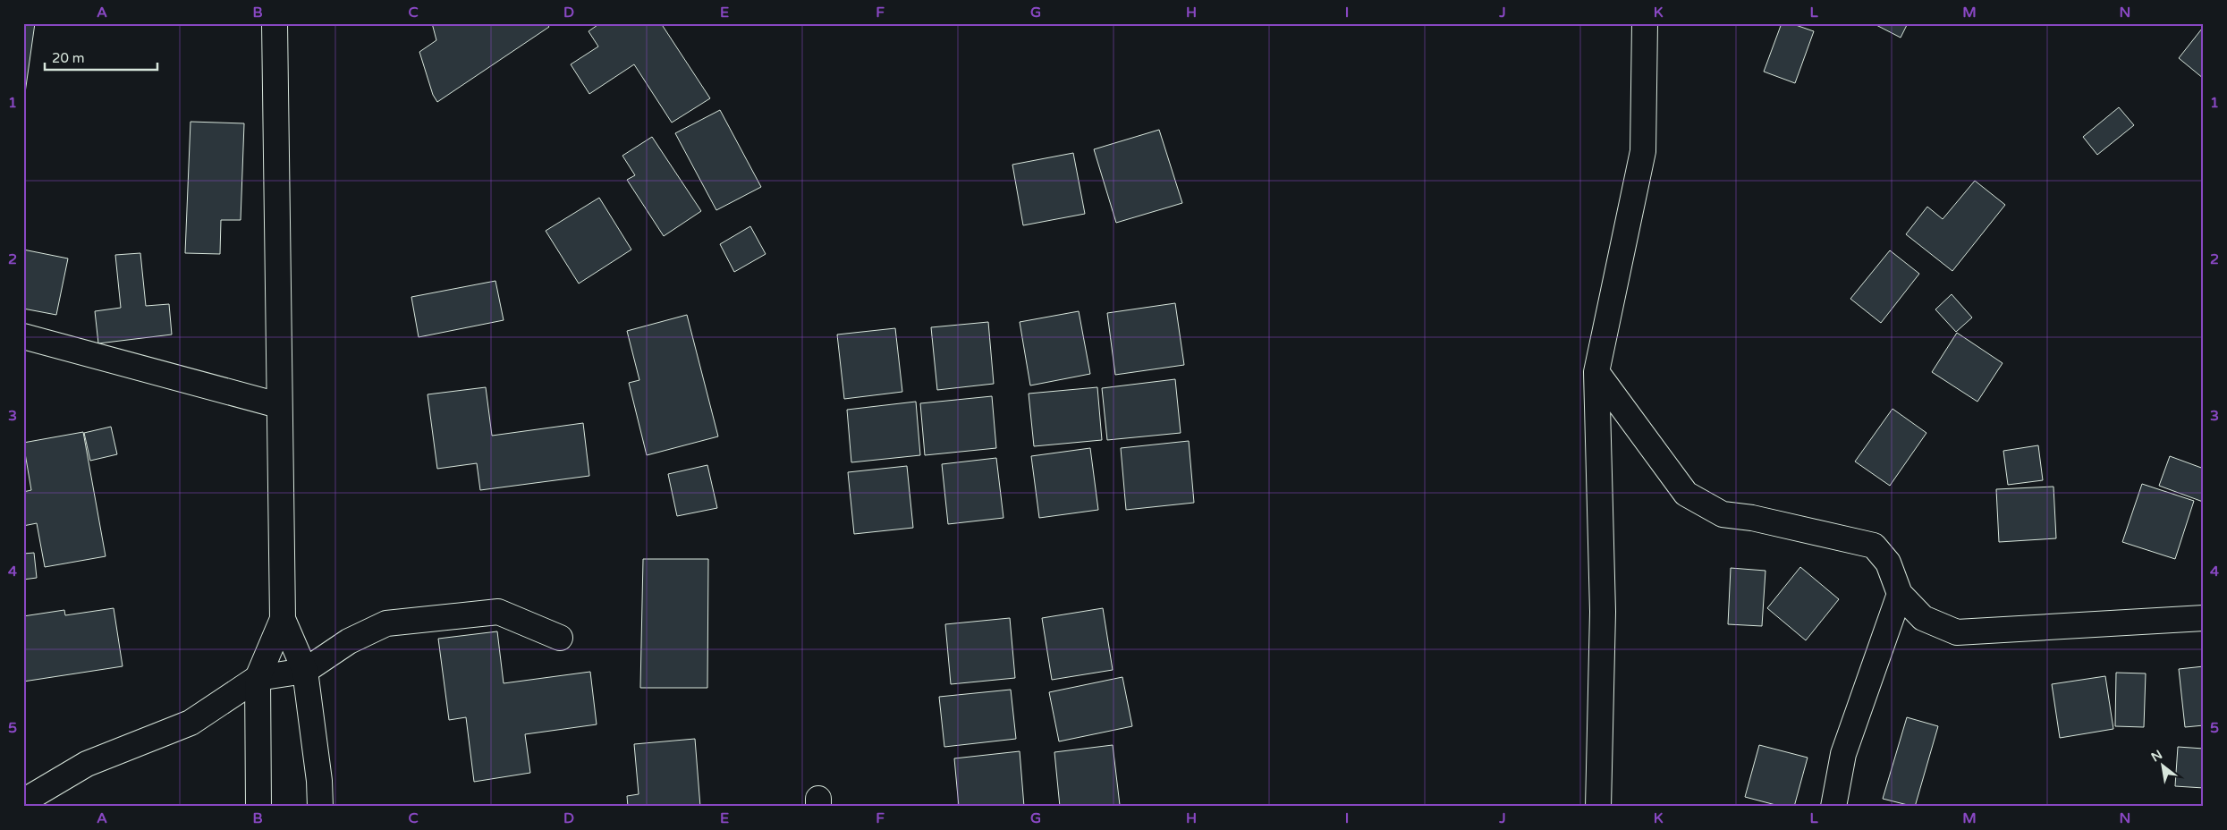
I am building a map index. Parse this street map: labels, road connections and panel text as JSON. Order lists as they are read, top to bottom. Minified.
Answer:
{"scale_bar":"20 m","north":"top left","grid":{"columns":["A","B","C","D","E","F","G","H","I","J","K","L","M","N"],"rows":["1","2","3","4","5"]}}
